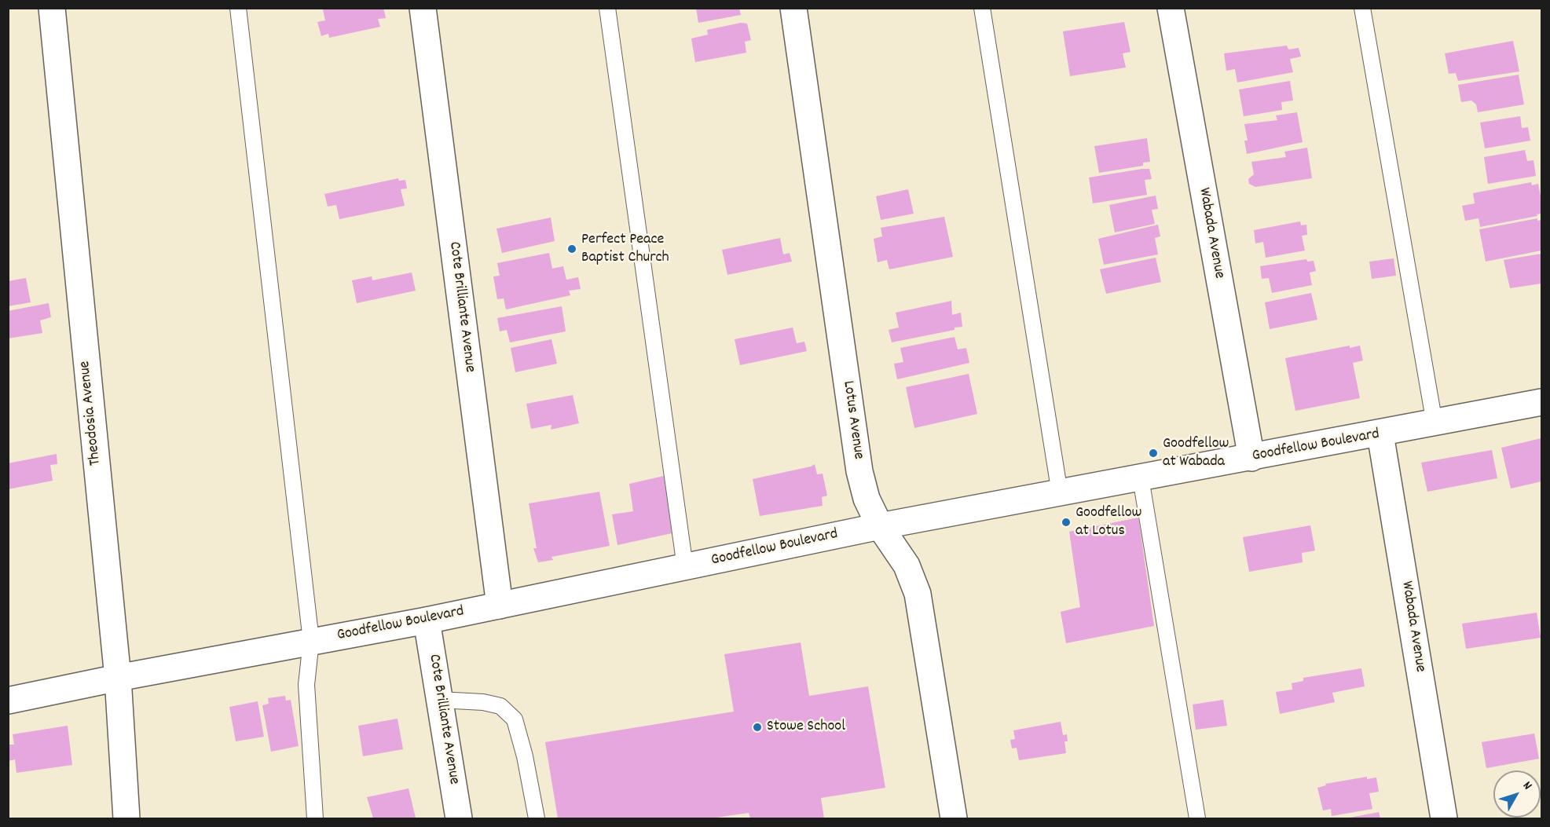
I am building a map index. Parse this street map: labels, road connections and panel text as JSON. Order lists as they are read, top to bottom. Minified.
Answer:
{"streets":{"street":["Wabada Avenue","Cote Brilliante Avenue","Theodosia Avenue","Lotus Avenue","Goodfellow Boulevard"]},"crossings":[["Wabada Avenue","Goodfellow Boulevard"],["Cote Brilliante Avenue","Goodfellow Boulevard"],["Theodosia Avenue","Goodfellow Boulevard"],["Lotus Avenue","Goodfellow Boulevard"]],"places":["Perfect Peace Baptist Church","Goodfellow at Wabada","Goodfellow at Lotus","Stowe School"],"north":"top right"}
